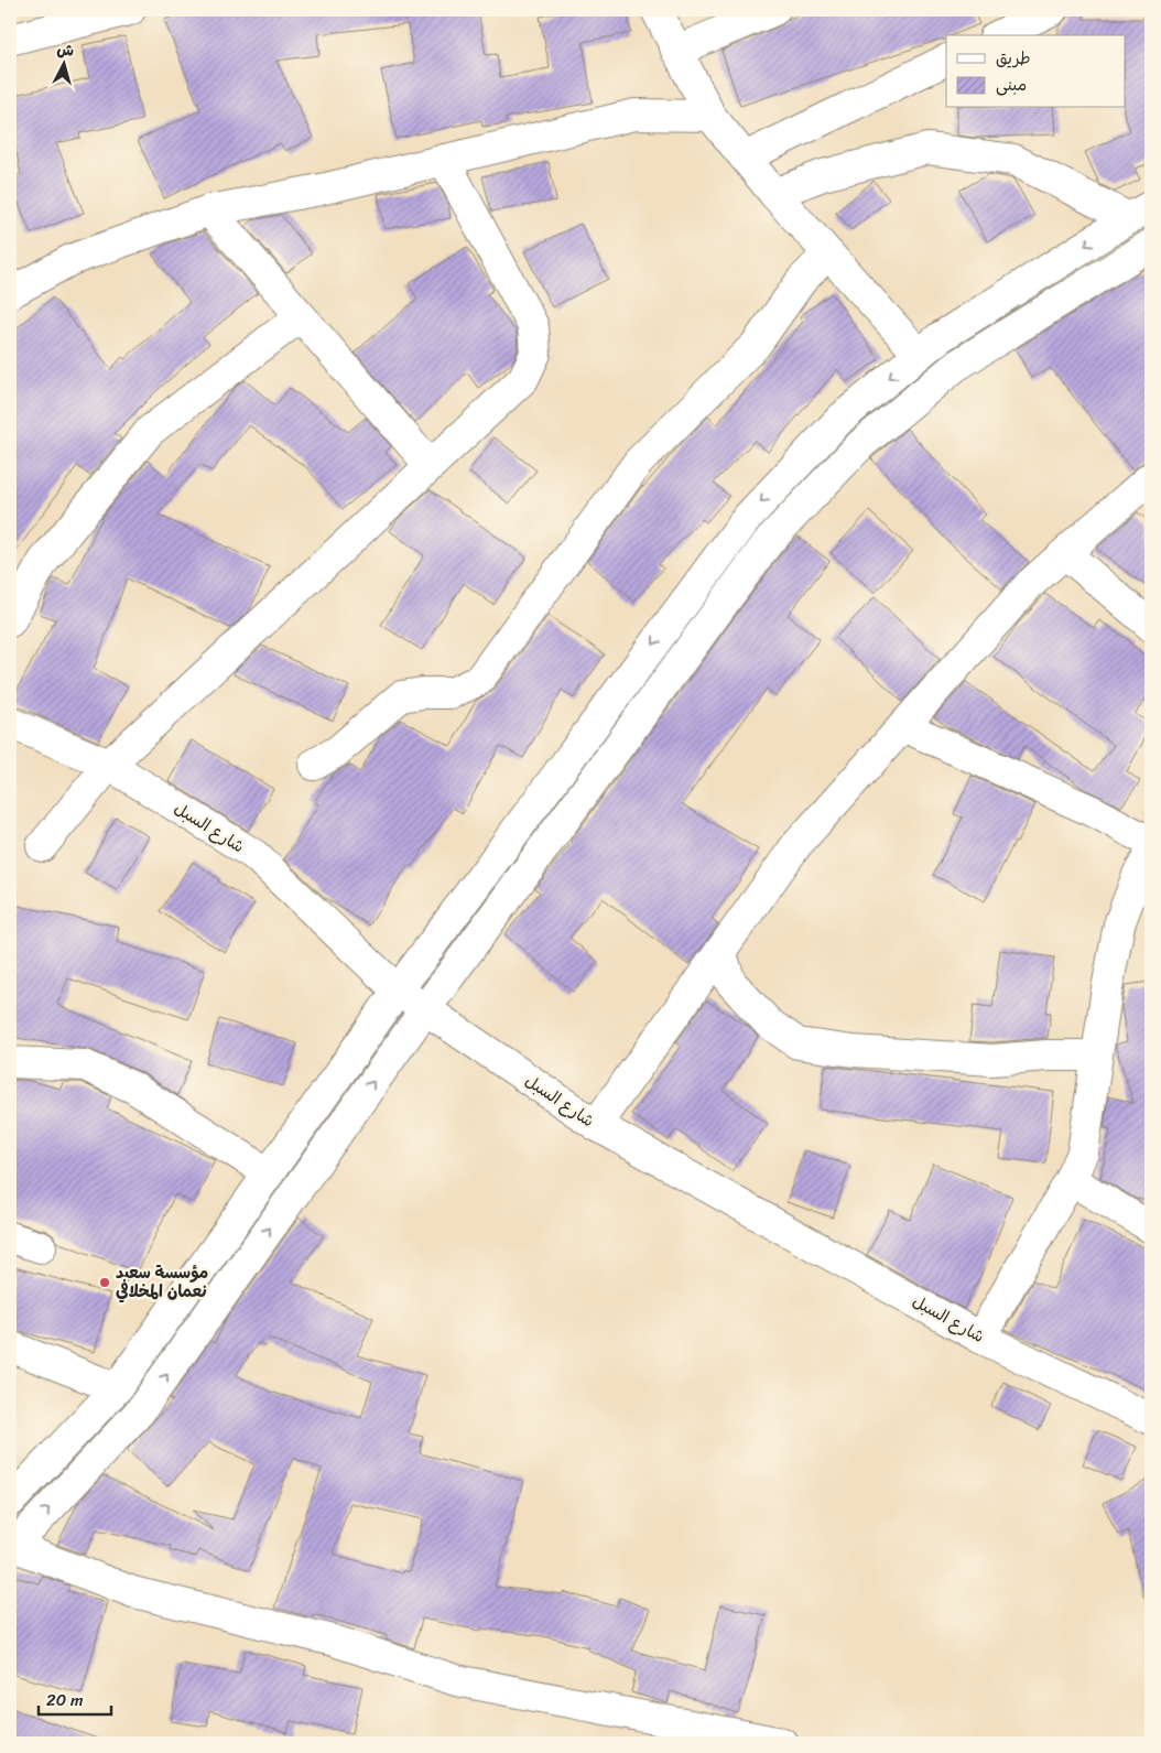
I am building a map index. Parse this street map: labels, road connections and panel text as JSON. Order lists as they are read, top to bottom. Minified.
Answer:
{"streets":{"street":["شارع السبل"]},"places":["مؤسسة سعيد نعمان المخلافي"],"legend":["طريق","مبنى"],"scale_bar":"20 m","north":"top"}
